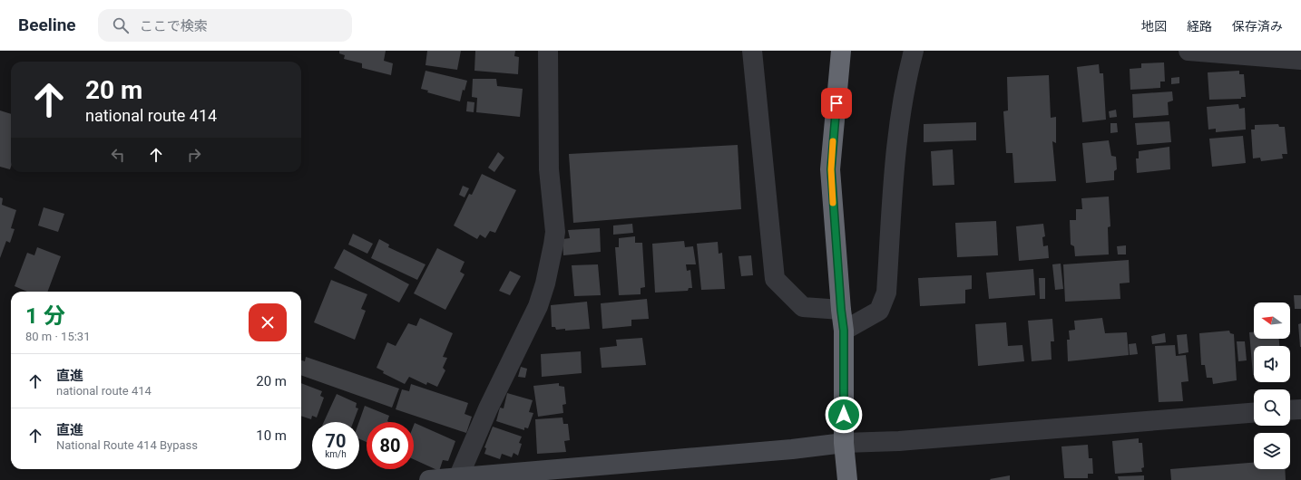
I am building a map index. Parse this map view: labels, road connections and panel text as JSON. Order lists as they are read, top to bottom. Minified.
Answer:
{"north":"left","page":{"header":"Beeline","search":"ここで検索","nav":["地図","経路","保存済み"],"turn":["20 m","national route 414"],"heading":["1 分","80 m · 15:31"],"list":[{"name":"直進","note":"national route 414","value":"20 m"},{"name":"直進","note":"National Route 414 Bypass","value":"10 m"}],"speed":"70 km/h","limit":"80"}}
